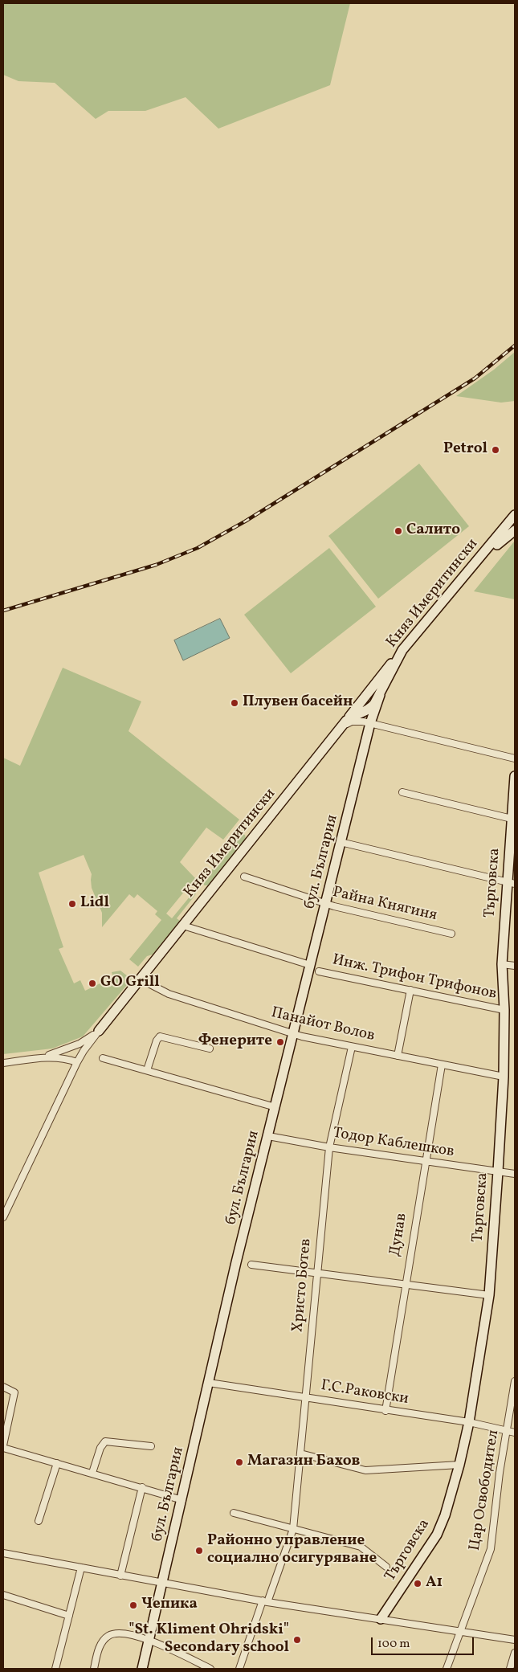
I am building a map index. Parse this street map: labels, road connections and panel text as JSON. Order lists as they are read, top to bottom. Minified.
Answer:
{"streets":{"street":["Княз Имеритински","бул. България","Търговска","Райна Княгиня","Инж. Трифон Трифонов","Панайот Волов","Тодор Каблешков","Дунав","Христо Ботев","Г.С.Раковски","Цар Освободител"]},"crossings":[["Княз Имеритински","бул. България"],["Княз Имеритински","Инж. Трифон Трифонов"],["Княз Имеритински","Панайот Волов"],["бул. България","Райна Княгиня"],["бул. България","Инж. Трифон Трифонов"],["бул. България","Панайот Волов"],["бул. България","Тодор Каблешков"],["бул. България","Г.С.Раковски"],["Търговска","Инж. Трифон Трифонов"],["Търговска","Панайот Волов"],["Търговска","Тодор Каблешков"],["Търговска","Г.С.Раковски"],["Панайот Волов","Дунав"],["Панайот Волов","Христо Ботев"],["Тодор Каблешков","Дунав"],["Тодор Каблешков","Христо Ботев"],["Дунав","Г.С.Раковски"],["Христо Ботев","Г.С.Раковски"],["Г.С.Раковски","Цар Освободител"]],"places":["Petrol","Салито","Плувен басейн","Lidl","GO Grill","Фенерите","Магазин Бахов","Районно управление социално осигуряване","A1","Чепика","\"St. Kliment Ohridski\" Secondary school"],"scale_bar":"100 m"}
